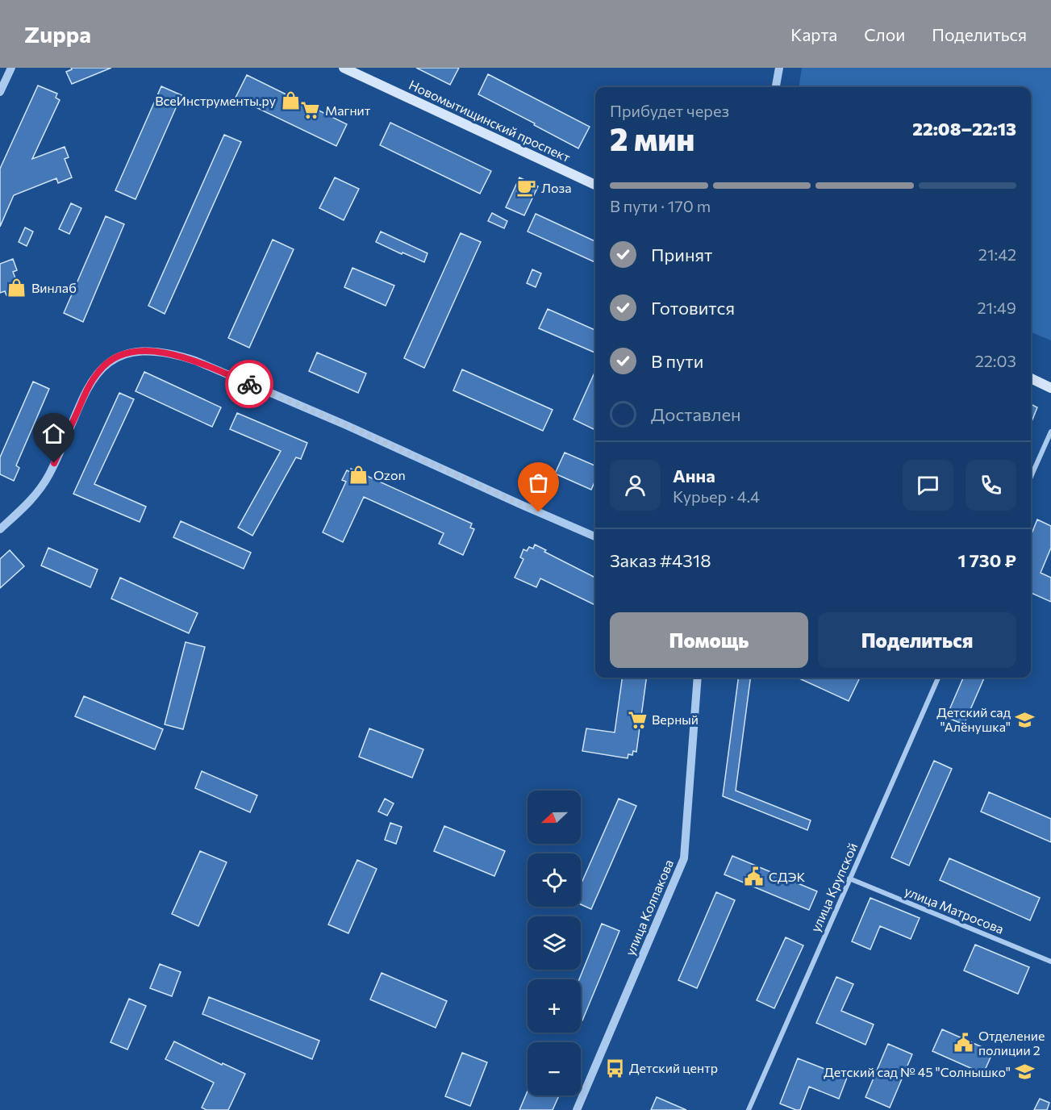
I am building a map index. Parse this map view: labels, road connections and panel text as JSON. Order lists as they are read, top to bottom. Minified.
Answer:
{"streets":{"main road":["Новомытищинский проспект"],"street":["улица Крупской","улица Колпакова","улица Матросова"]},"crossings":[["улица Крупской","улица Матросова"]],"places":{"shop":["ВсеИнструменты.ру","Винлаб","Ozon"],"supermarket":["Магнит","Верный"],"cafe":["Лоза"],"school or university":["Детский сад \"Алёнушка\"","Детский сад № 45 \"Солнышко\""],"public building":["СДЭК","Отделение полиции 2"],"bus stop":["Детский центр"]},"north":"left","page":{"header":"Zuppa","nav":["Карта","Слои","Поделиться"],"heading":["2 мин","Прибудет через","22:08–22:13"],"panel":["Анна","Курьер · 4.4","Заказ #4318","1 730 ₽"],"bar":"В пути · 170 m","list":[["Принят","21:42"],["Готовится","21:49"],["В пути","22:03"],"Доставлен"],"buttons":["Помощь","Поделиться"],"map_buttons":["+","−"]}}
